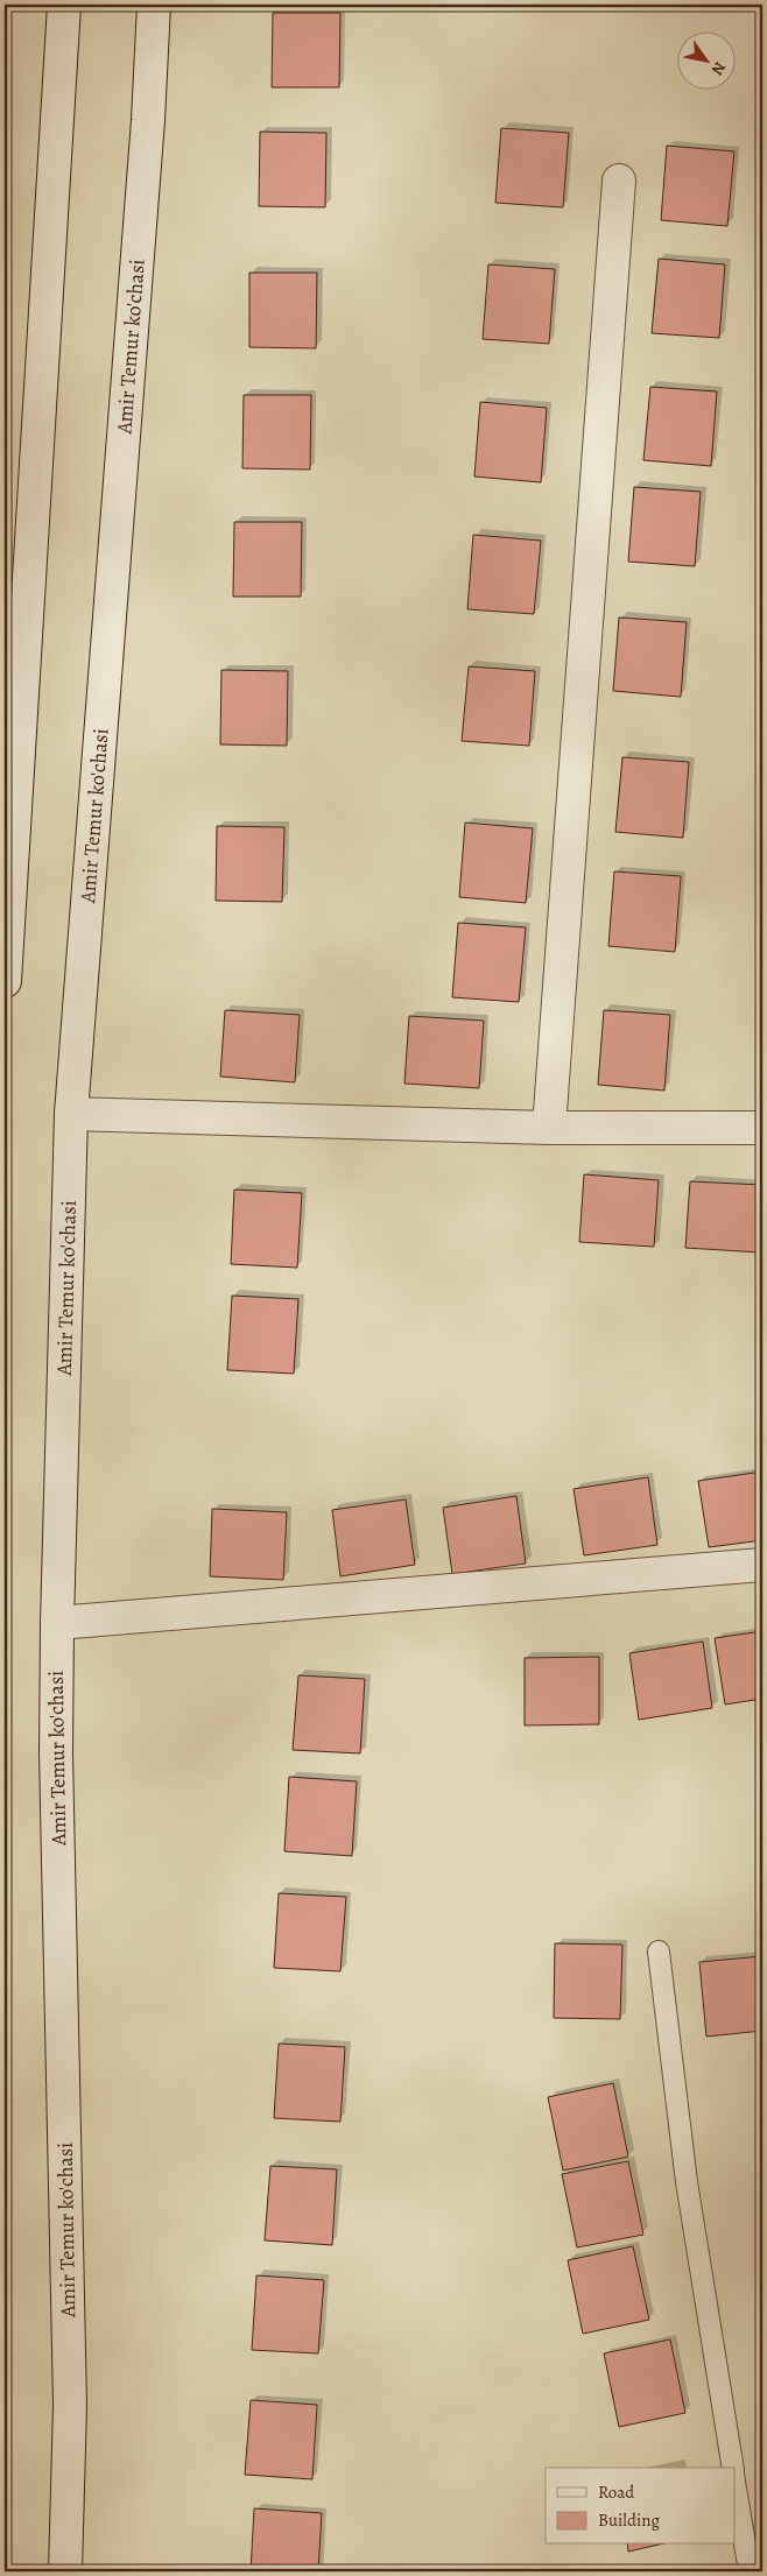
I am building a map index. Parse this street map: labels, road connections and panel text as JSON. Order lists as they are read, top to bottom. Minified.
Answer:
{"streets":{"main road":["Amir Temur ko'chasi"]},"legend":["Road","Building"],"north":"bottom right"}
